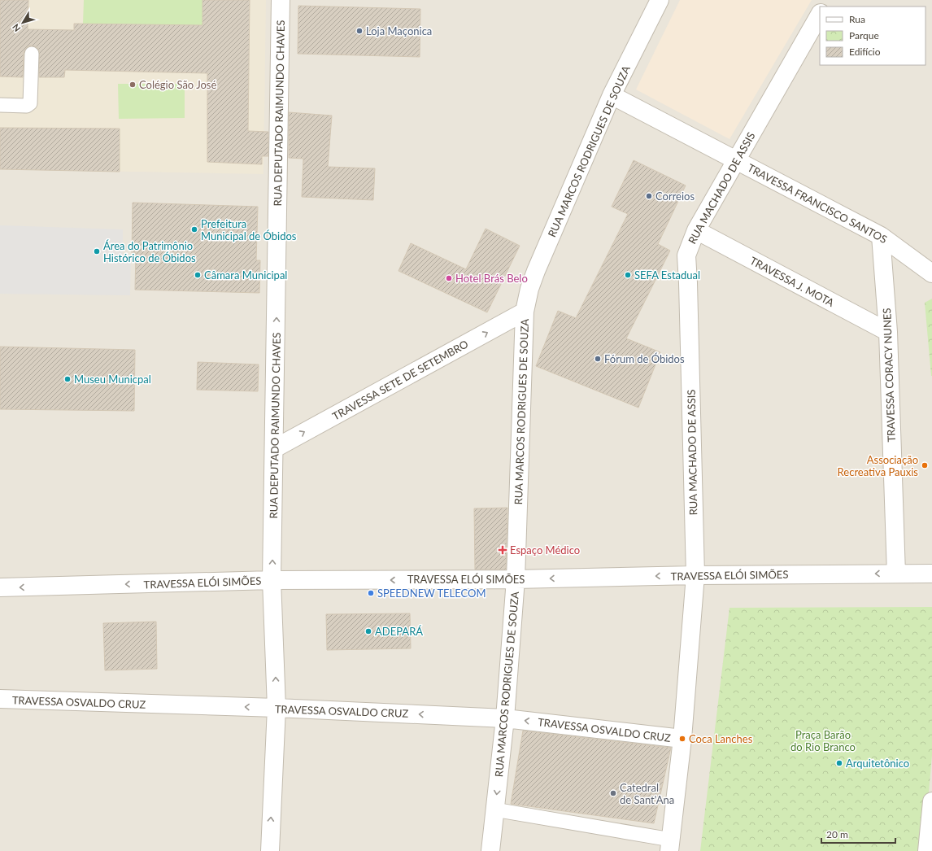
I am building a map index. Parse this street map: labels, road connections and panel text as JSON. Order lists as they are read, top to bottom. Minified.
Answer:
{"streets":{"street":["RUA DEPUTADO RAIMUNDO CHAVES","RUA MARCOS RODRIGUES DE SOUZA","RUA MACHADO DE ASSIS","TRAVESSA FRANCISCO SANTOS","TRAVESSA J. MOTA","TRAVESSA CORACY NUNES","TRAVESSA SETE DE SETEMBRO","TRAVESSA ELÓI SIMÕES","TRAVESSA OSVALDO CRUZ"]},"crossings":[["RUA DEPUTADO RAIMUNDO CHAVES","TRAVESSA SETE DE SETEMBRO"],["RUA DEPUTADO RAIMUNDO CHAVES","TRAVESSA ELÓI SIMÕES"],["RUA DEPUTADO RAIMUNDO CHAVES","TRAVESSA OSVALDO CRUZ"],["RUA MARCOS RODRIGUES DE SOUZA","TRAVESSA FRANCISCO SANTOS"],["RUA MARCOS RODRIGUES DE SOUZA","TRAVESSA SETE DE SETEMBRO"],["RUA MARCOS RODRIGUES DE SOUZA","TRAVESSA ELÓI SIMÕES"],["RUA MARCOS RODRIGUES DE SOUZA","TRAVESSA OSVALDO CRUZ"],["RUA MACHADO DE ASSIS","TRAVESSA FRANCISCO SANTOS"],["RUA MACHADO DE ASSIS","TRAVESSA J. MOTA"],["RUA MACHADO DE ASSIS","TRAVESSA ELÓI SIMÕES"],["RUA MACHADO DE ASSIS","TRAVESSA OSVALDO CRUZ"],["TRAVESSA FRANCISCO SANTOS","TRAVESSA CORACY NUNES"],["TRAVESSA J. MOTA","TRAVESSA CORACY NUNES"],["TRAVESSA CORACY NUNES","TRAVESSA ELÓI SIMÕES"]],"one_way":["RUA DEPUTADO RAIMUNDO CHAVES","TRAVESSA SETE DE SETEMBRO","TRAVESSA ELÓI SIMÕES","TRAVESSA OSVALDO CRUZ"],"parks":["Praça Barão do Rio Branco"],"places":{"other":["Loja Maçonica","Colégio São José","Correios","Prefeitura Municipal de Óbidos","Área do Patrimônio Histórico de Óbidos","Câmara Municipal","SEFA Estadual","Hotel Brás Belo","Fórum de Óbidos","Museu Municpal","Associação Recreativa Pauxis","SPEEDNEW TELECOM","ADEPARÁ","Coca Lanches","Arquitetônico","Catedral de Sant'Ana"],"health":["Espaço Médico"]},"legend":["Rua","Parque","Edifício"],"scale_bar":"20 m","north":"bottom left"}
